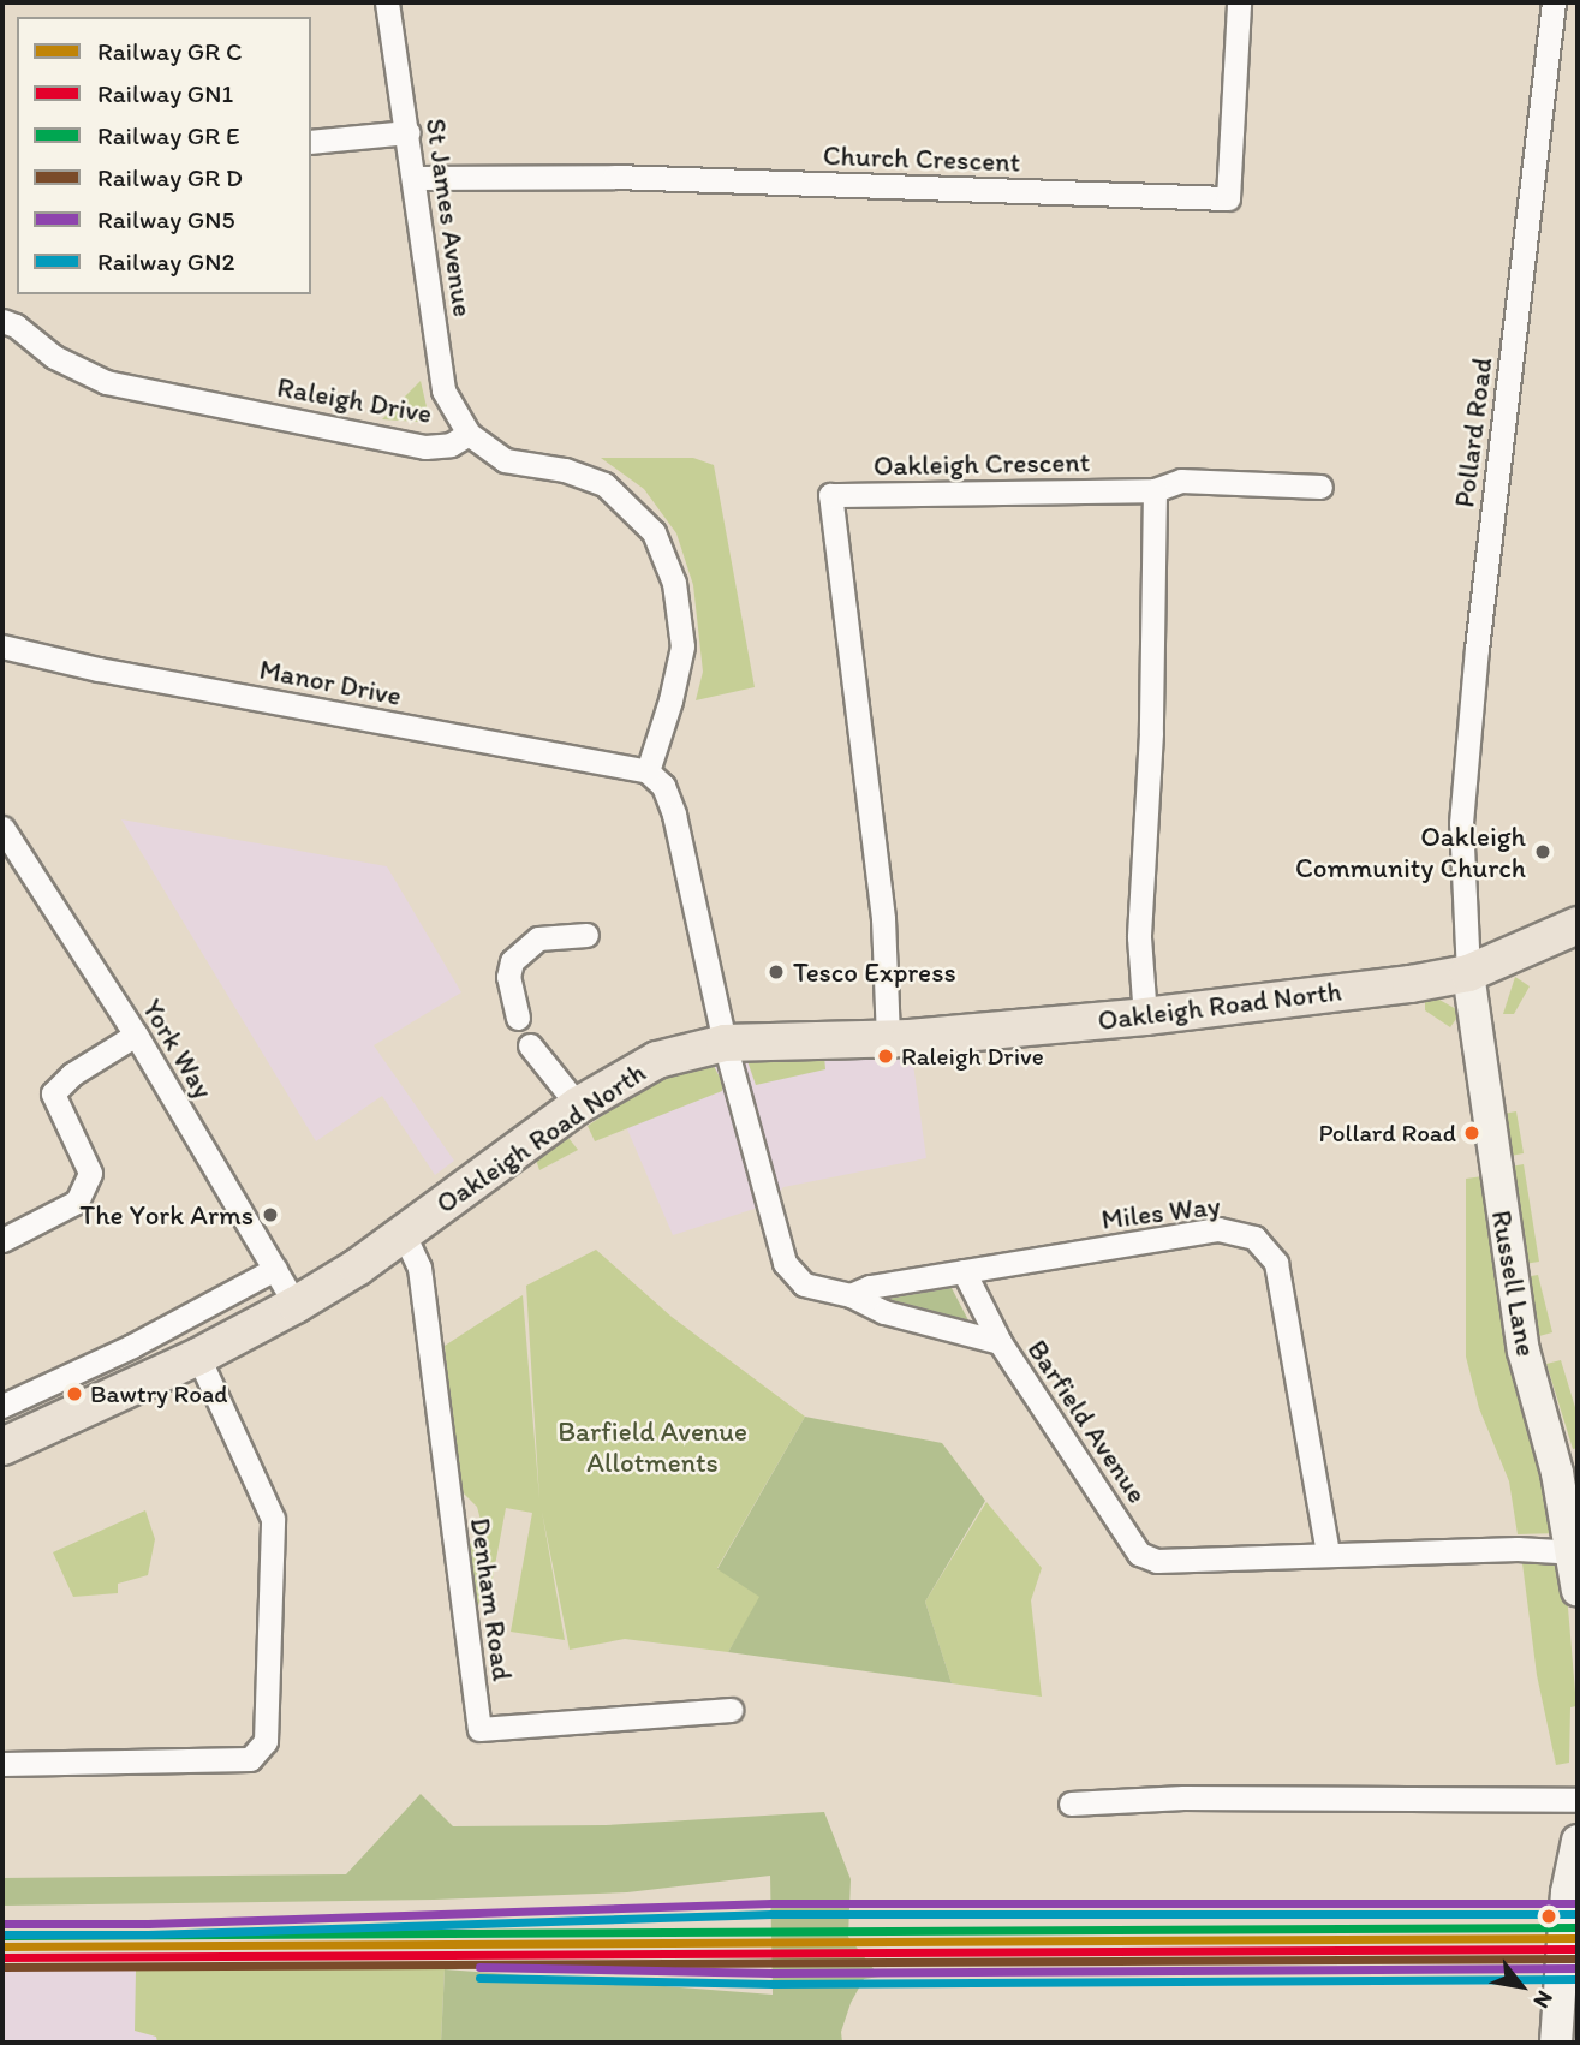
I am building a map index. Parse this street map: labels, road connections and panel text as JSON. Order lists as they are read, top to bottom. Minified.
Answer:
{"streets":{"main road":["Oakleigh Road North","Russell Lane"],"street":["Church Crescent","St James Avenue","Raleigh Drive","Pollard Road","Oakleigh Crescent","Manor Drive","York Way","Miles Way","Barfield Avenue","Denham Road"]},"crossings":[["Church Crescent","St James Avenue"],["St James Avenue","Raleigh Drive"],["Raleigh Drive","Manor Drive"],["Pollard Road","Oakleigh Road North"],["Pollard Road","Russell Lane"],["Oakleigh Crescent","Oakleigh Road North"],["Oakleigh Road North","York Way"],["Oakleigh Road North","Russell Lane"],["Oakleigh Road North","Barfield Avenue"],["Oakleigh Road North","Denham Road"],["Miles Way","Barfield Avenue"],["Russell Lane","Barfield Avenue"]],"parks":["Barfield Avenue Allotments"],"places":["Oakleigh Community Church","Tesco Express","Raleigh Drive","Pollard Road","The York Arms","Bawtry Road"],"lines":["rail line GN5","rail line GN2","rail line GN1"],"legend":["Railway GR C","Railway GN1","Railway GR E","Railway GR D","Railway GN5","Railway GN2"],"north":"bottom right"}
